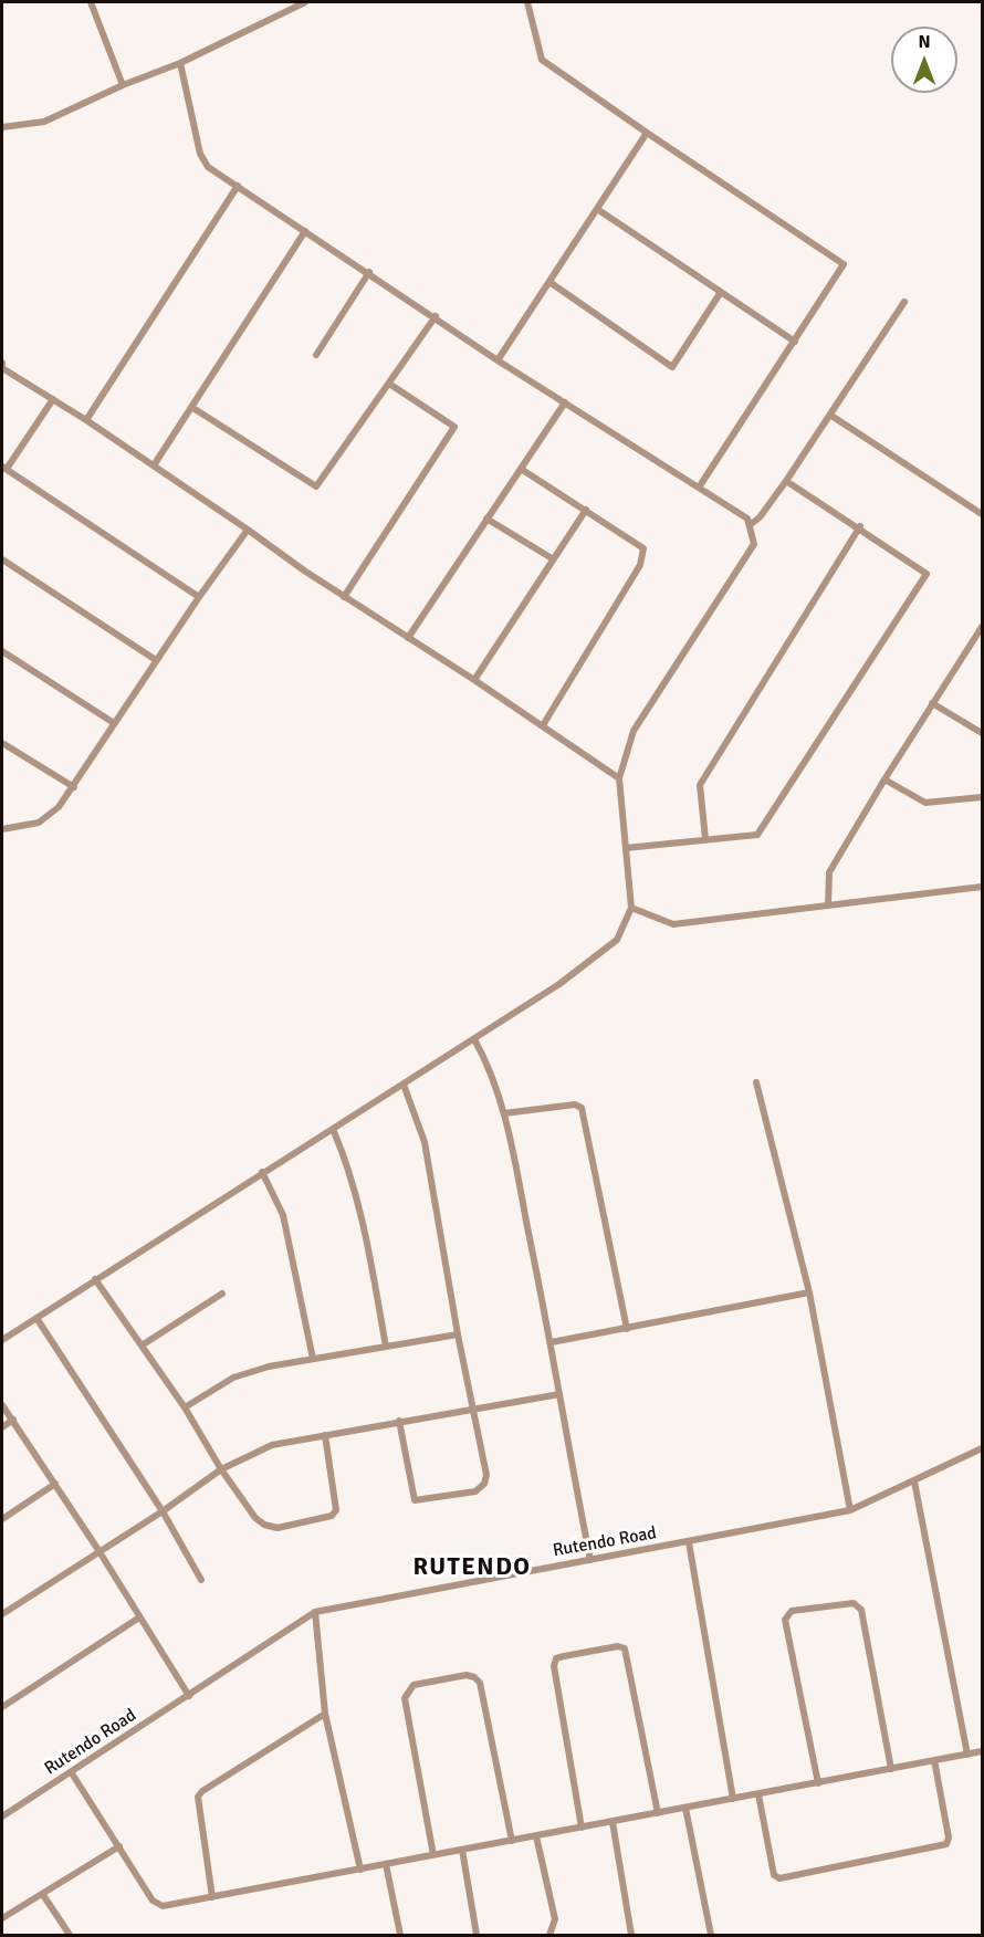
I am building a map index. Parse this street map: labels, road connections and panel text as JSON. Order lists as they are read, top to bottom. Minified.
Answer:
{"streets":{"street":["Rutendo Road"]},"districts":["RUTENDO"],"north":"top"}
